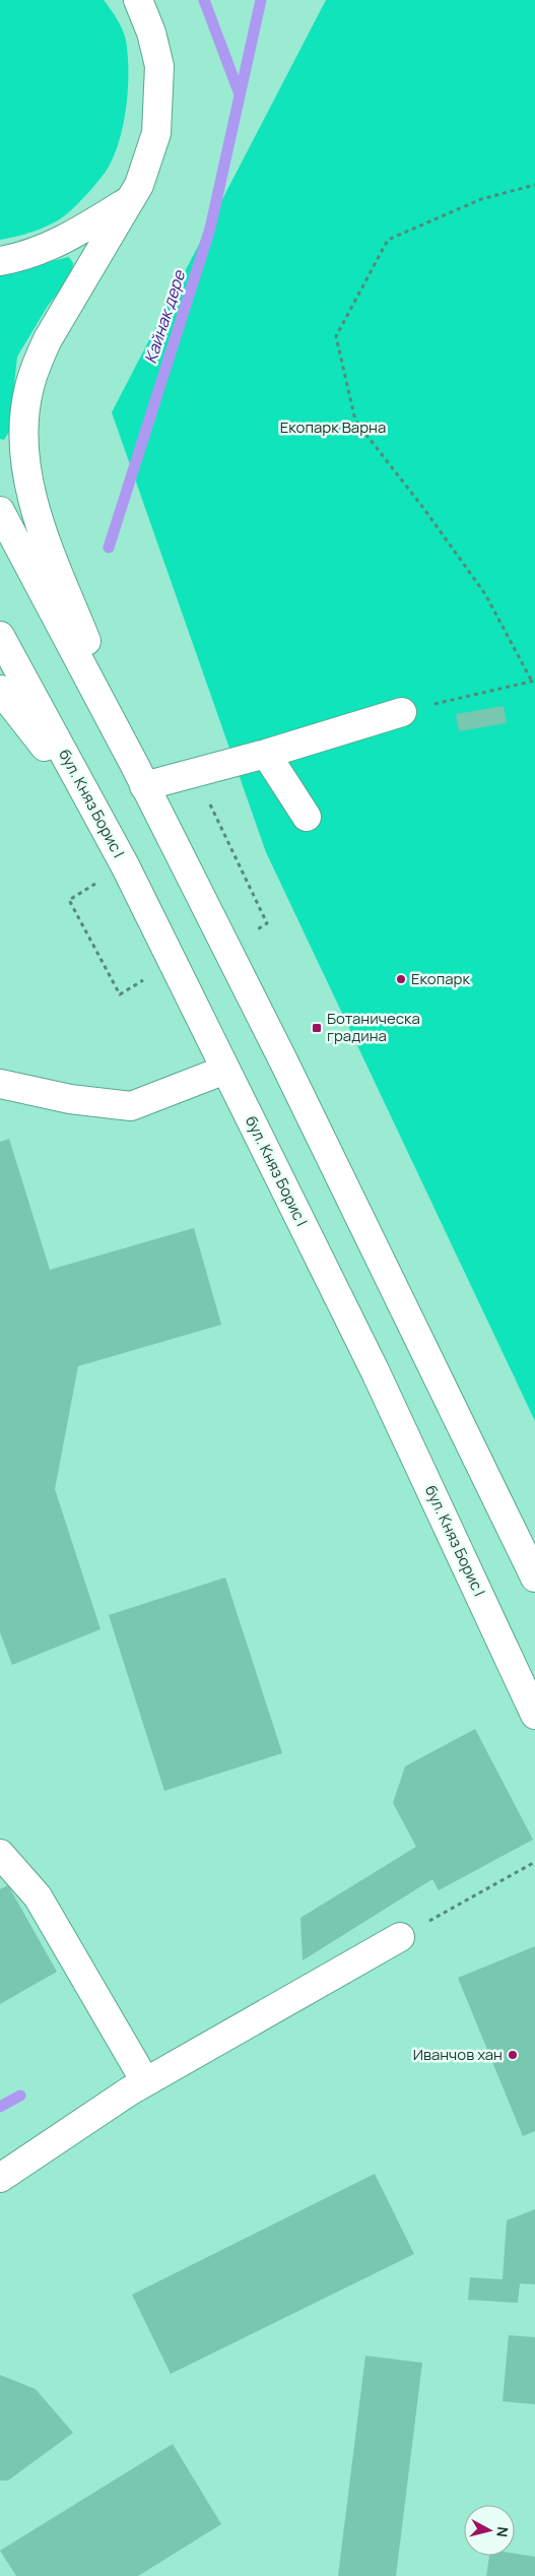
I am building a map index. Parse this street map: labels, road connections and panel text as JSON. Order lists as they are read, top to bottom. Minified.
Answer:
{"streets":{"main road":["бул. Княз Борис I"]},"water":["Кайнак дере"],"parks":["Екопарк Варна"],"places":{"other":["Екопарк","Иванчов хан"],"transit":["Ботаническа градина"]},"north":"right"}
